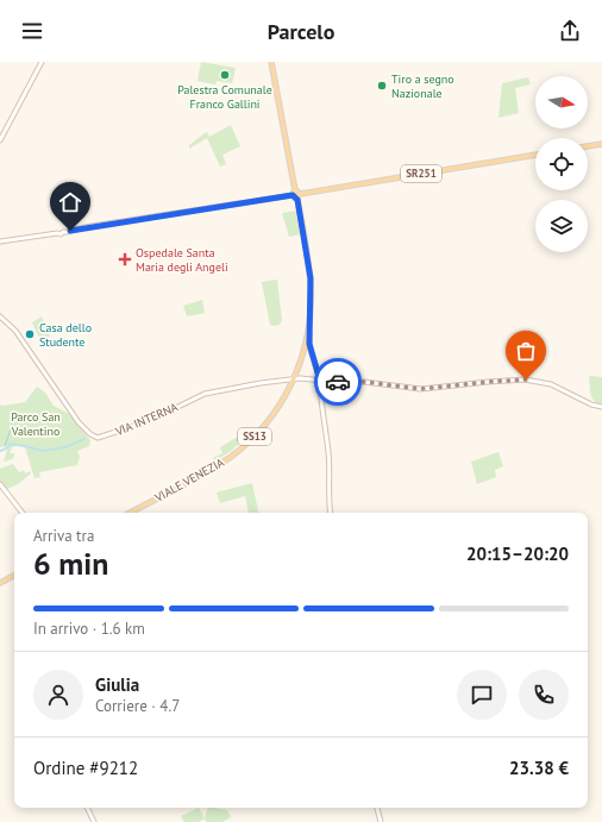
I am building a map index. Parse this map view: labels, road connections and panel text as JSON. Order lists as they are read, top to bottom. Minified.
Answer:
{"streets":{"main road":["SR251","SS13","VIALE VENEZIA"],"street":["VIA INTERNA"]},"crossings":[["SR251","VIALE VENEZIA"],["VIA INTERNA","VIALE VENEZIA"]],"parks":["Parco San Valentino"],"places":{"other":["Palestra Comunale Franco Gallini","Tiro a segno Nazionale","Casa dello Studente"],"health":["Ospedale Santa Maria degli Angeli"]},"north":"right","page":{"header":"Parcelo","heading":["6 min","Arriva tra","20:15–20:20"],"panel":["Giulia","Corriere · 4.7","Ordine #9212","23.38 €"],"bar":"In arrivo · 1.6 km"}}
